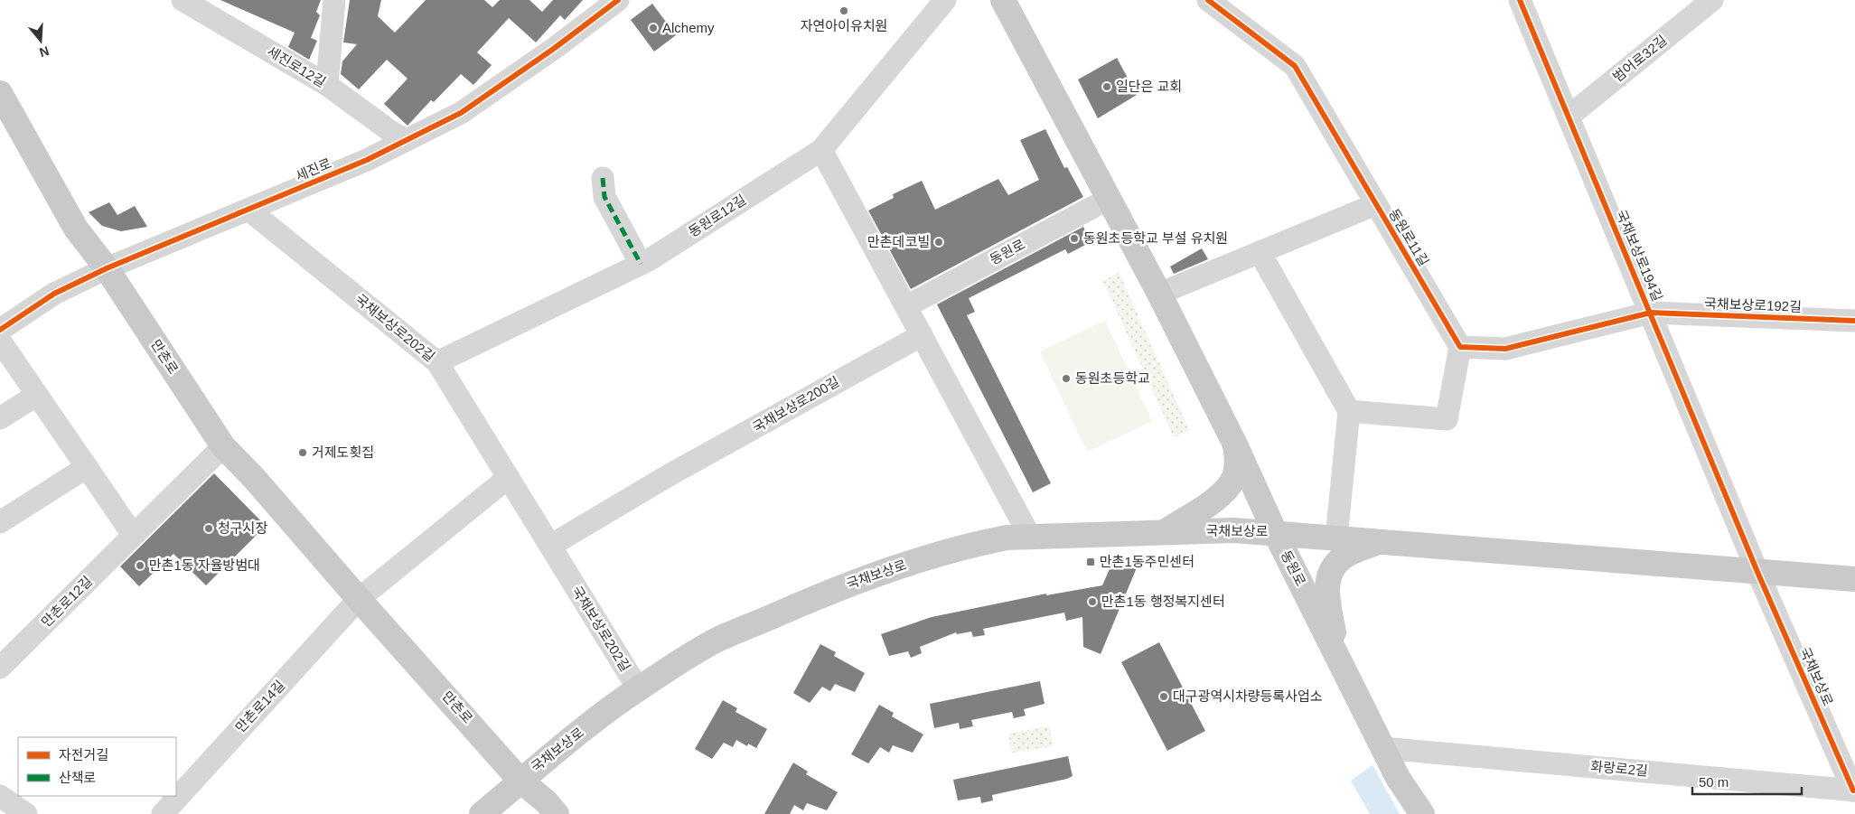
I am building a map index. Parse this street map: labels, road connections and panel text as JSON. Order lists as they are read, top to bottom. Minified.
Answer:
{"streets":{"main road":["동원로","만촌로","국채보상로"],"street":["범어로32길","세진로12길","세진로","동원로12길","동원로11길","국채보상로194길","국채보상로192길","국채보상로202길","국채보상로200길","만촌로12길","만촌로14길","화랑로2길"]},"crossings":[["범어로32길","국채보상로194길"],["세진로12길","세진로"],["세진로","국채보상로202길"],["세진로","만촌로"],["동원로12길","국채보상로202길"],["동원로","국채보상로"],["동원로","화랑로2길"],["국채보상로194길","국채보상로192길"],["국채보상로194길","국채보상로"],["국채보상로202길","국채보상로200길"],["국채보상로202길","국채보상로"],["만촌로","국채보상로"],["만촌로","만촌로12길"],["만촌로","만촌로14길"],["국채보상로","화랑로2길"]],"places":{"other":["자연아이유치원","Alchemy","일단은 교회","동원초등학교 부설 유치원","만촌데코빌","동원초등학교","거제도횟집","청구시장","만촌1동 자율방범대","만촌1동 행정복지센터","대구광역시차량등록사업소"],"transit":["만촌1동주민센터"]},"legend":["자전거길","산책로"],"scale_bar":"50 m","north":"bottom"}
